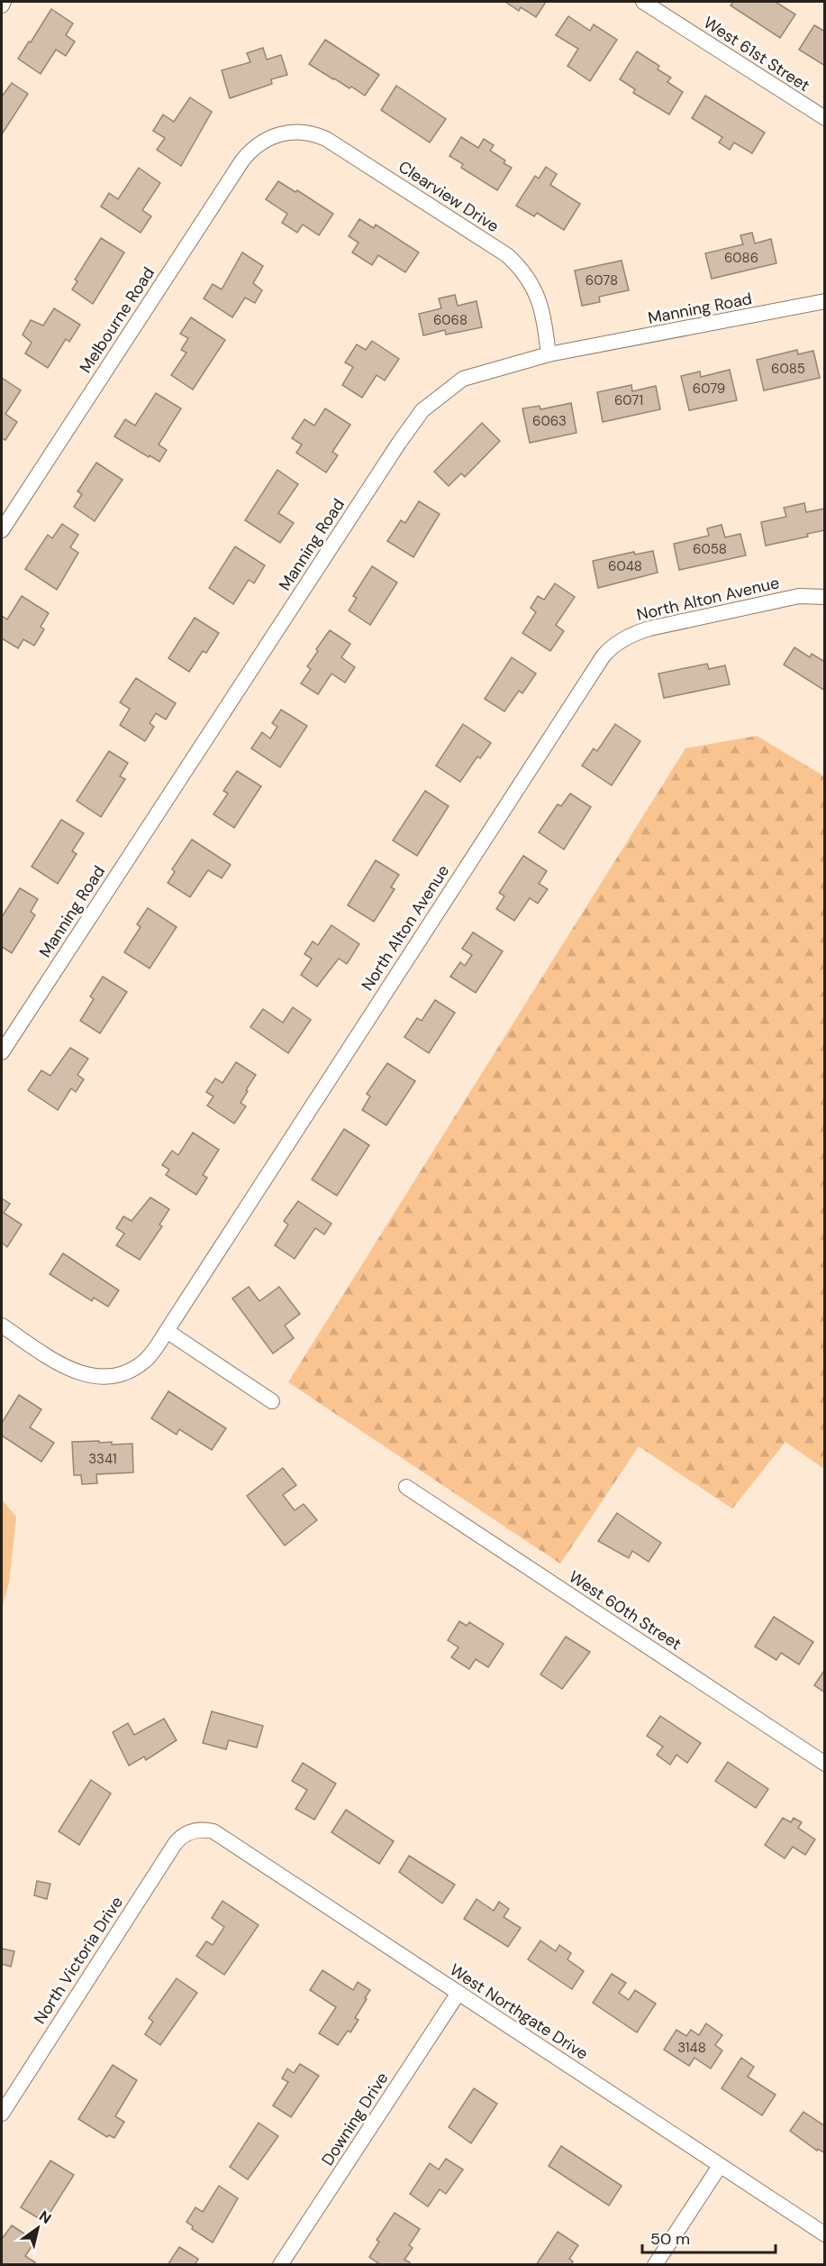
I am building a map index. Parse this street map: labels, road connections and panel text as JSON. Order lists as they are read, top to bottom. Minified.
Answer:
{"streets":{"street":["West 61st Street","Clearview Drive","Manning Road","Melbourne Road","North Alton Avenue","West 60th Street","North Victoria Drive","West Northgate Drive","Downing Drive"]},"crossings":[["Clearview Drive","Manning Road"],["Clearview Drive","Melbourne Road"],["North Victoria Drive","West Northgate Drive"],["West Northgate Drive","Downing Drive"]],"house_numbers":["6086","6078","6068","6085","6079","6071","6063","6058","6048","3341","3148"],"scale_bar":"50 m","north":"top right"}
